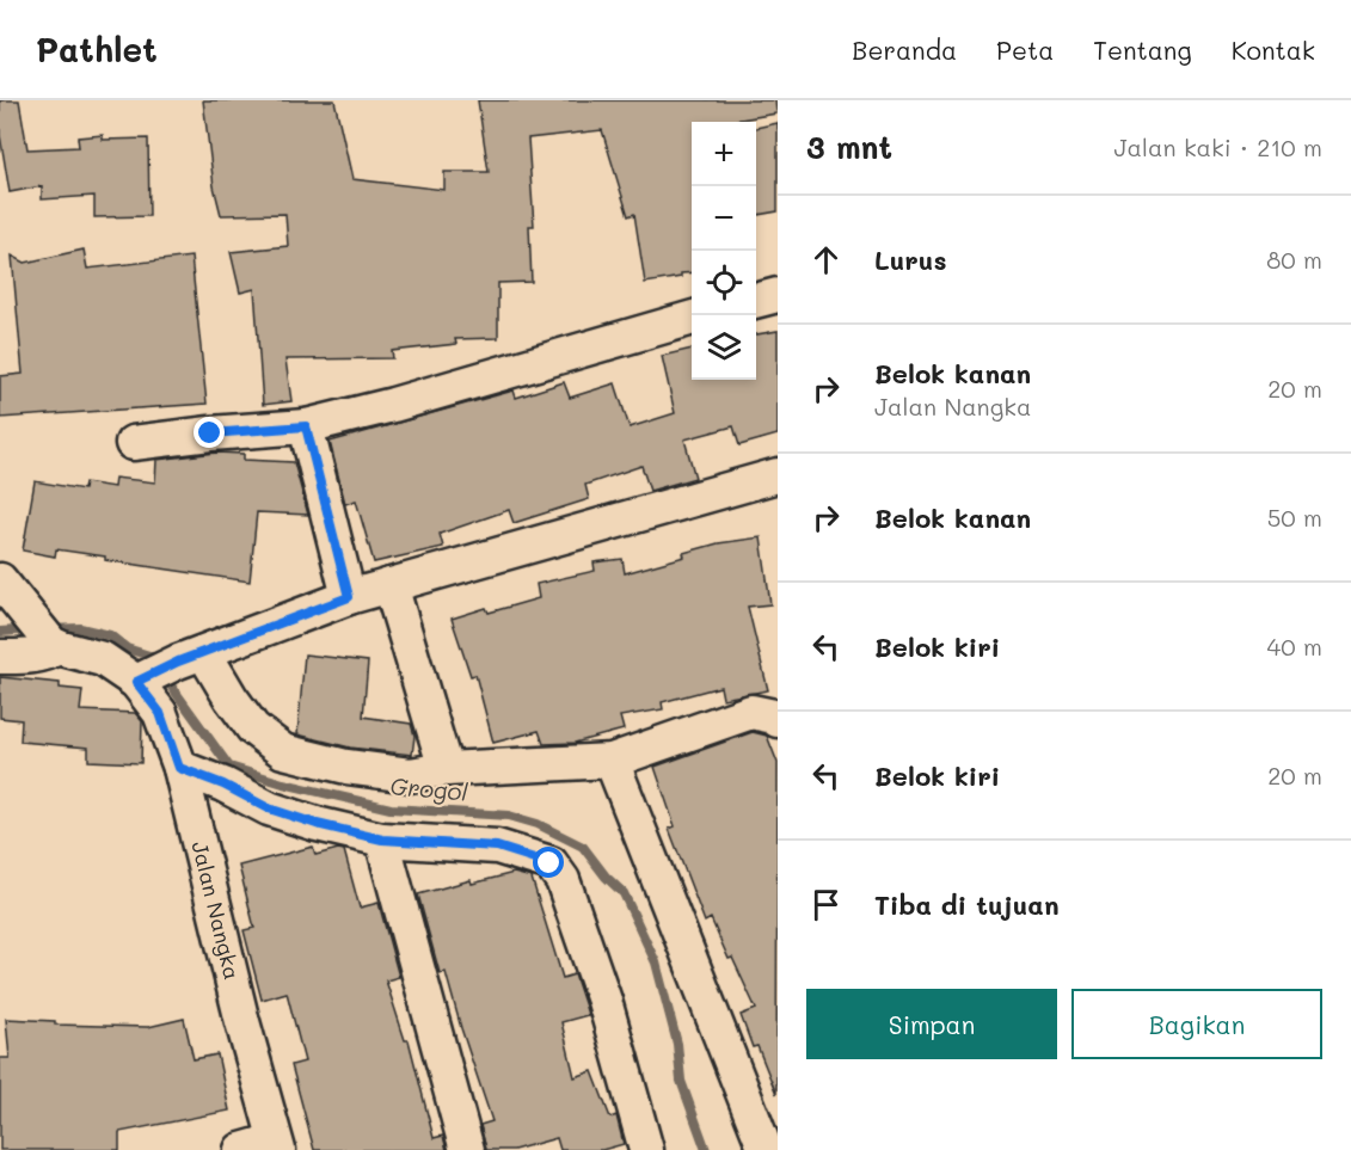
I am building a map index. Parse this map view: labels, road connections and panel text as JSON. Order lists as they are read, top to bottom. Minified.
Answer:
{"streets":{"street":["Jalan Nangka"]},"water":["Grogol"],"page":{"header":"Pathlet","nav":["Beranda","Peta","Tentang","Kontak"],"heading":["3 mnt","Jalan kaki · 210 m"],"map_buttons":["+","−"],"list":[["Lurus","80 m"],["Belok kanan","Jalan Nangka","20 m"],["Belok kanan","50 m"],["Belok kiri","40 m"],["Belok kiri","20 m"],"Tiba di tujuan"],"buttons":["Simpan","Bagikan"]}}
